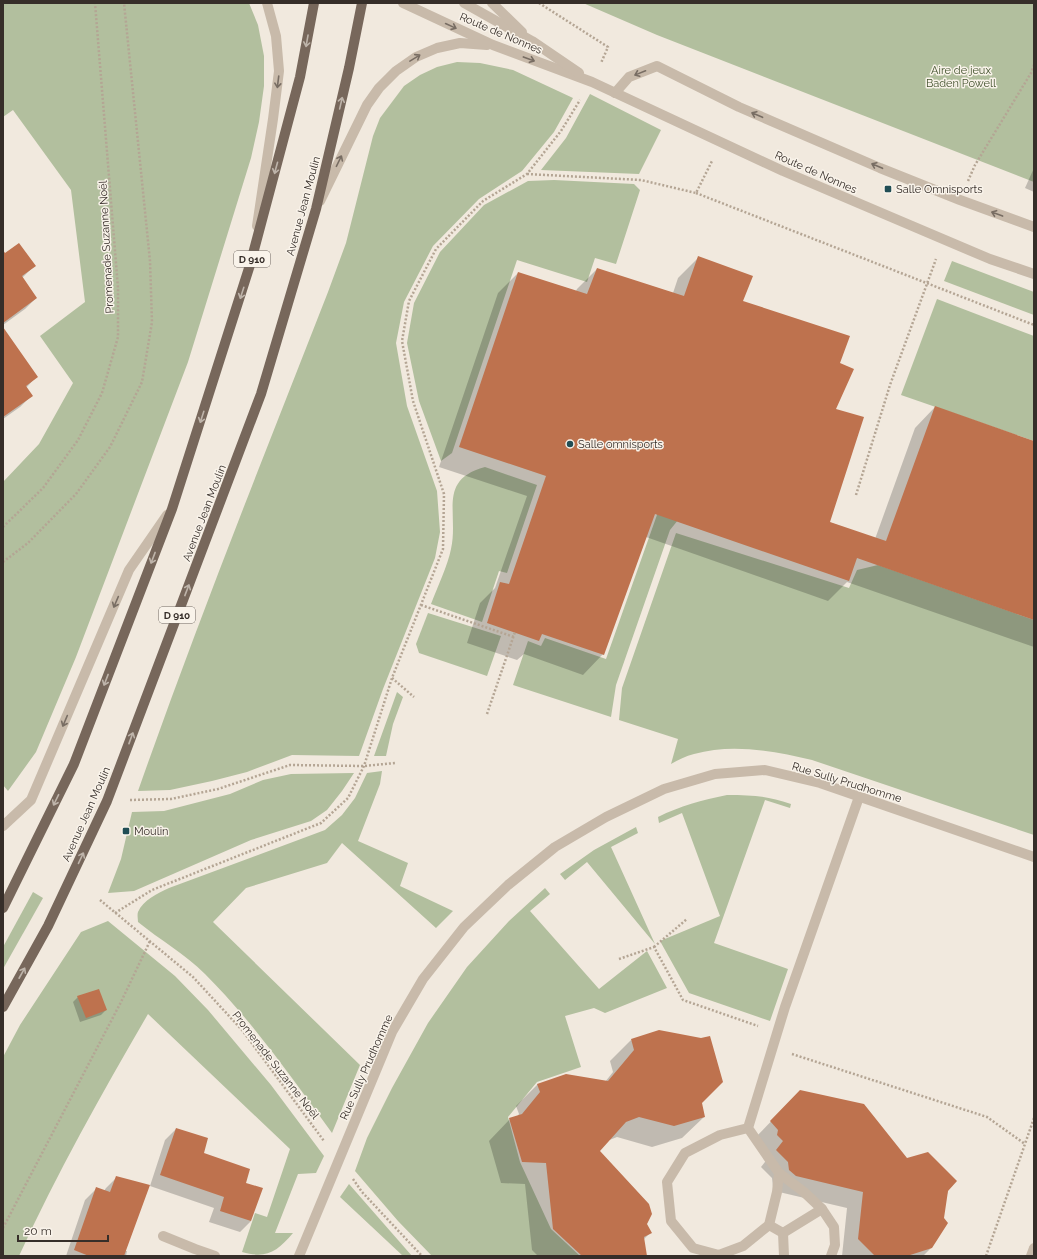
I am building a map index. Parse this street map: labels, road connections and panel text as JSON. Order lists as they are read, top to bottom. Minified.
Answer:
{"streets":{"main road":["Avenue Jean Moulin","D 910"],"street":["Route de Nonnes","Rue Sully Prudhomme"],"path":["Promenade Suzanne Noël"]},"crossings":[["Promenade Suzanne Noël","Rue Sully Prudhomme"]],"parks":["Aire de jeux Baden Powell"],"places":{"transit":["Salle Omnisports","Moulin"],"other":["Salle omnisports"]},"scale_bar":"20 m"}
